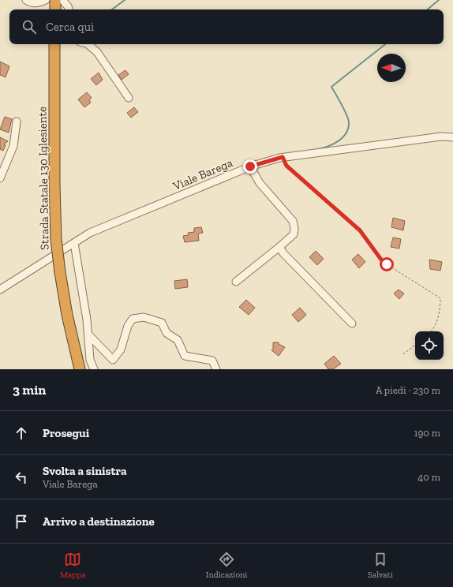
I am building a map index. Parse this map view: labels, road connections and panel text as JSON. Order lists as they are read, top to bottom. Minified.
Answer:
{"streets":{"highway":["Strada Statale 130 Iglesiente"],"street":["Viale Barega"]},"north":"left","page":{"search":"Cerca qui","heading":["3 min","A piedi · 230 m"],"list":[["Prosegui","190 m"],["Svolta a sinistra","Viale Barega","40 m"],"Arrivo a destinazione"],"nav":["Mappa","Indicazioni","Salvati"]}}
